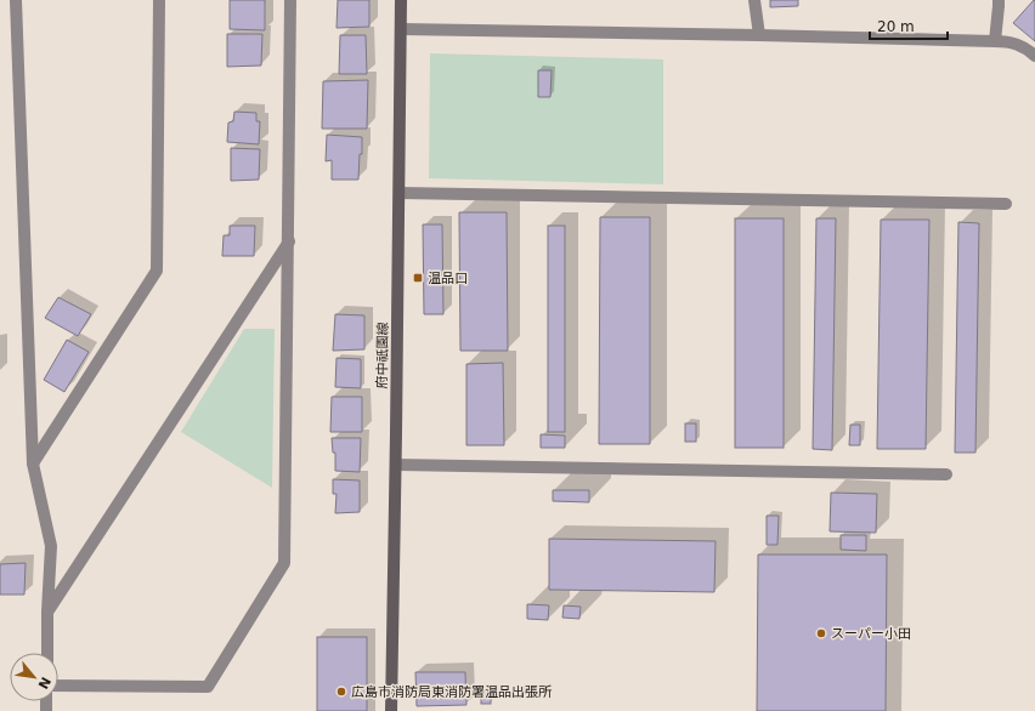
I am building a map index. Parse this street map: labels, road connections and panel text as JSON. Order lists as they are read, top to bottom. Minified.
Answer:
{"streets":{"main road":["府中祇園線"]},"places":{"transit":["温品口"],"other":["スーパー小田","広島市消防局東消防署温品出張所"]},"scale_bar":"20 m","north":"bottom right"}
